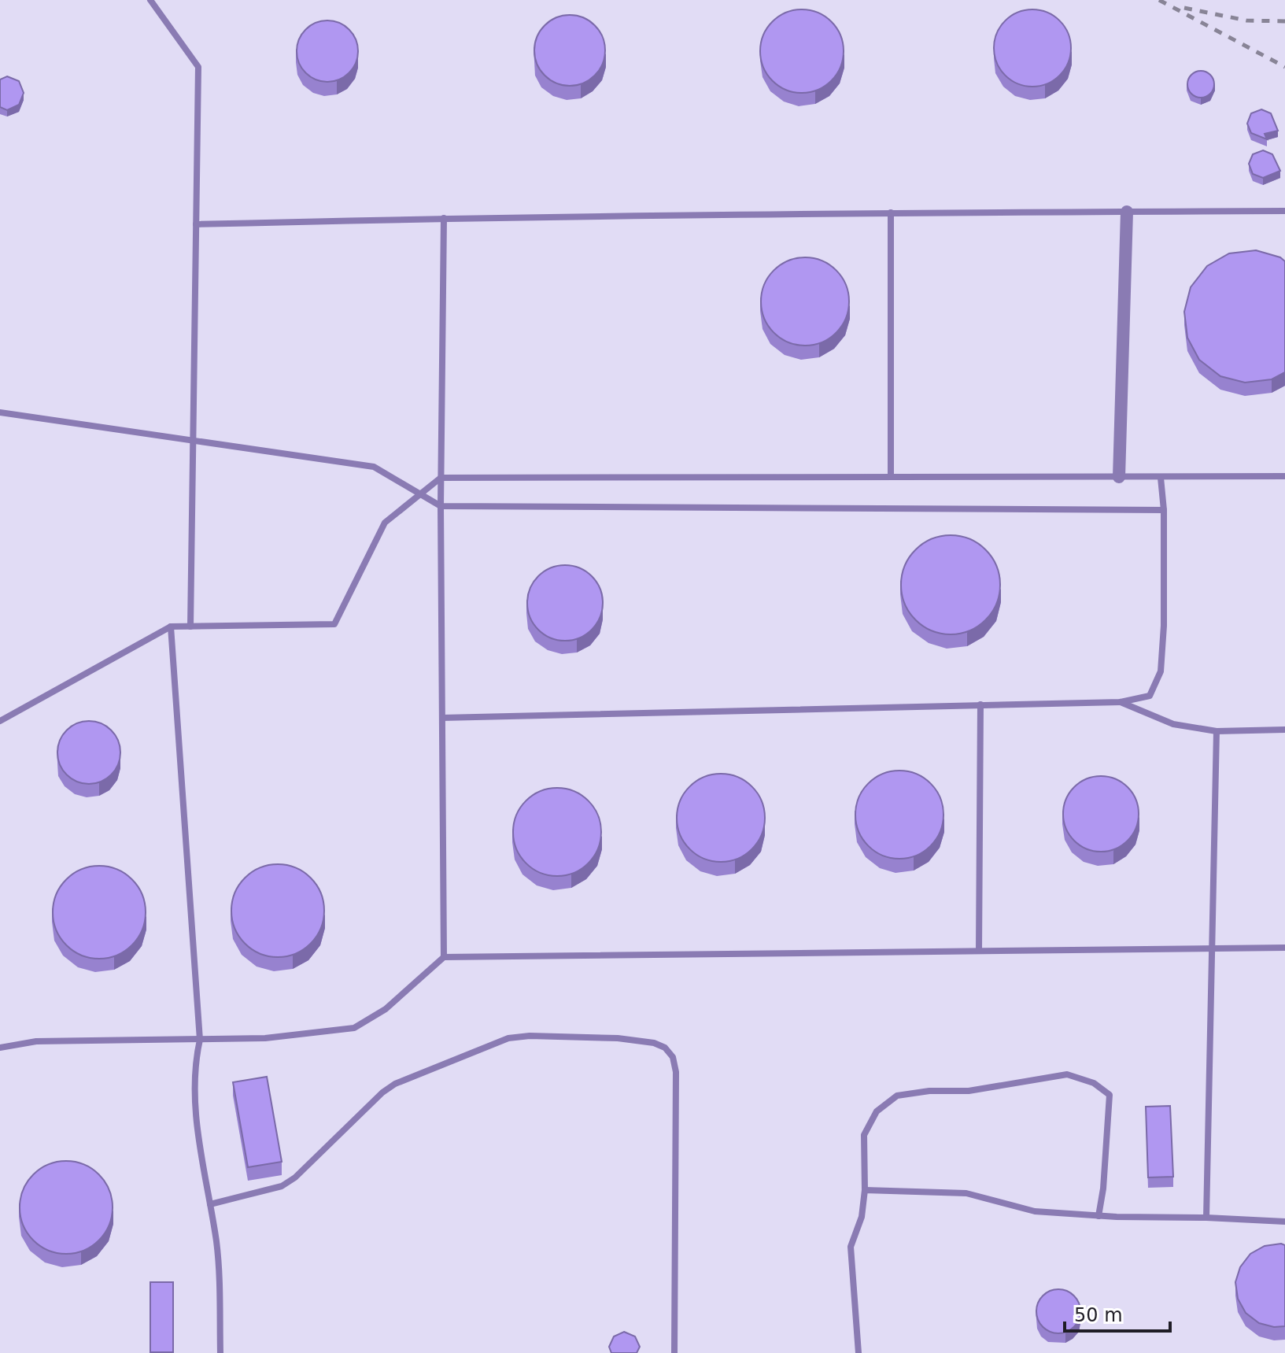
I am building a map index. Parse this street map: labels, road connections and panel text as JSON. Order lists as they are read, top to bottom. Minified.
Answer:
{"scale_bar":"50 m"}
